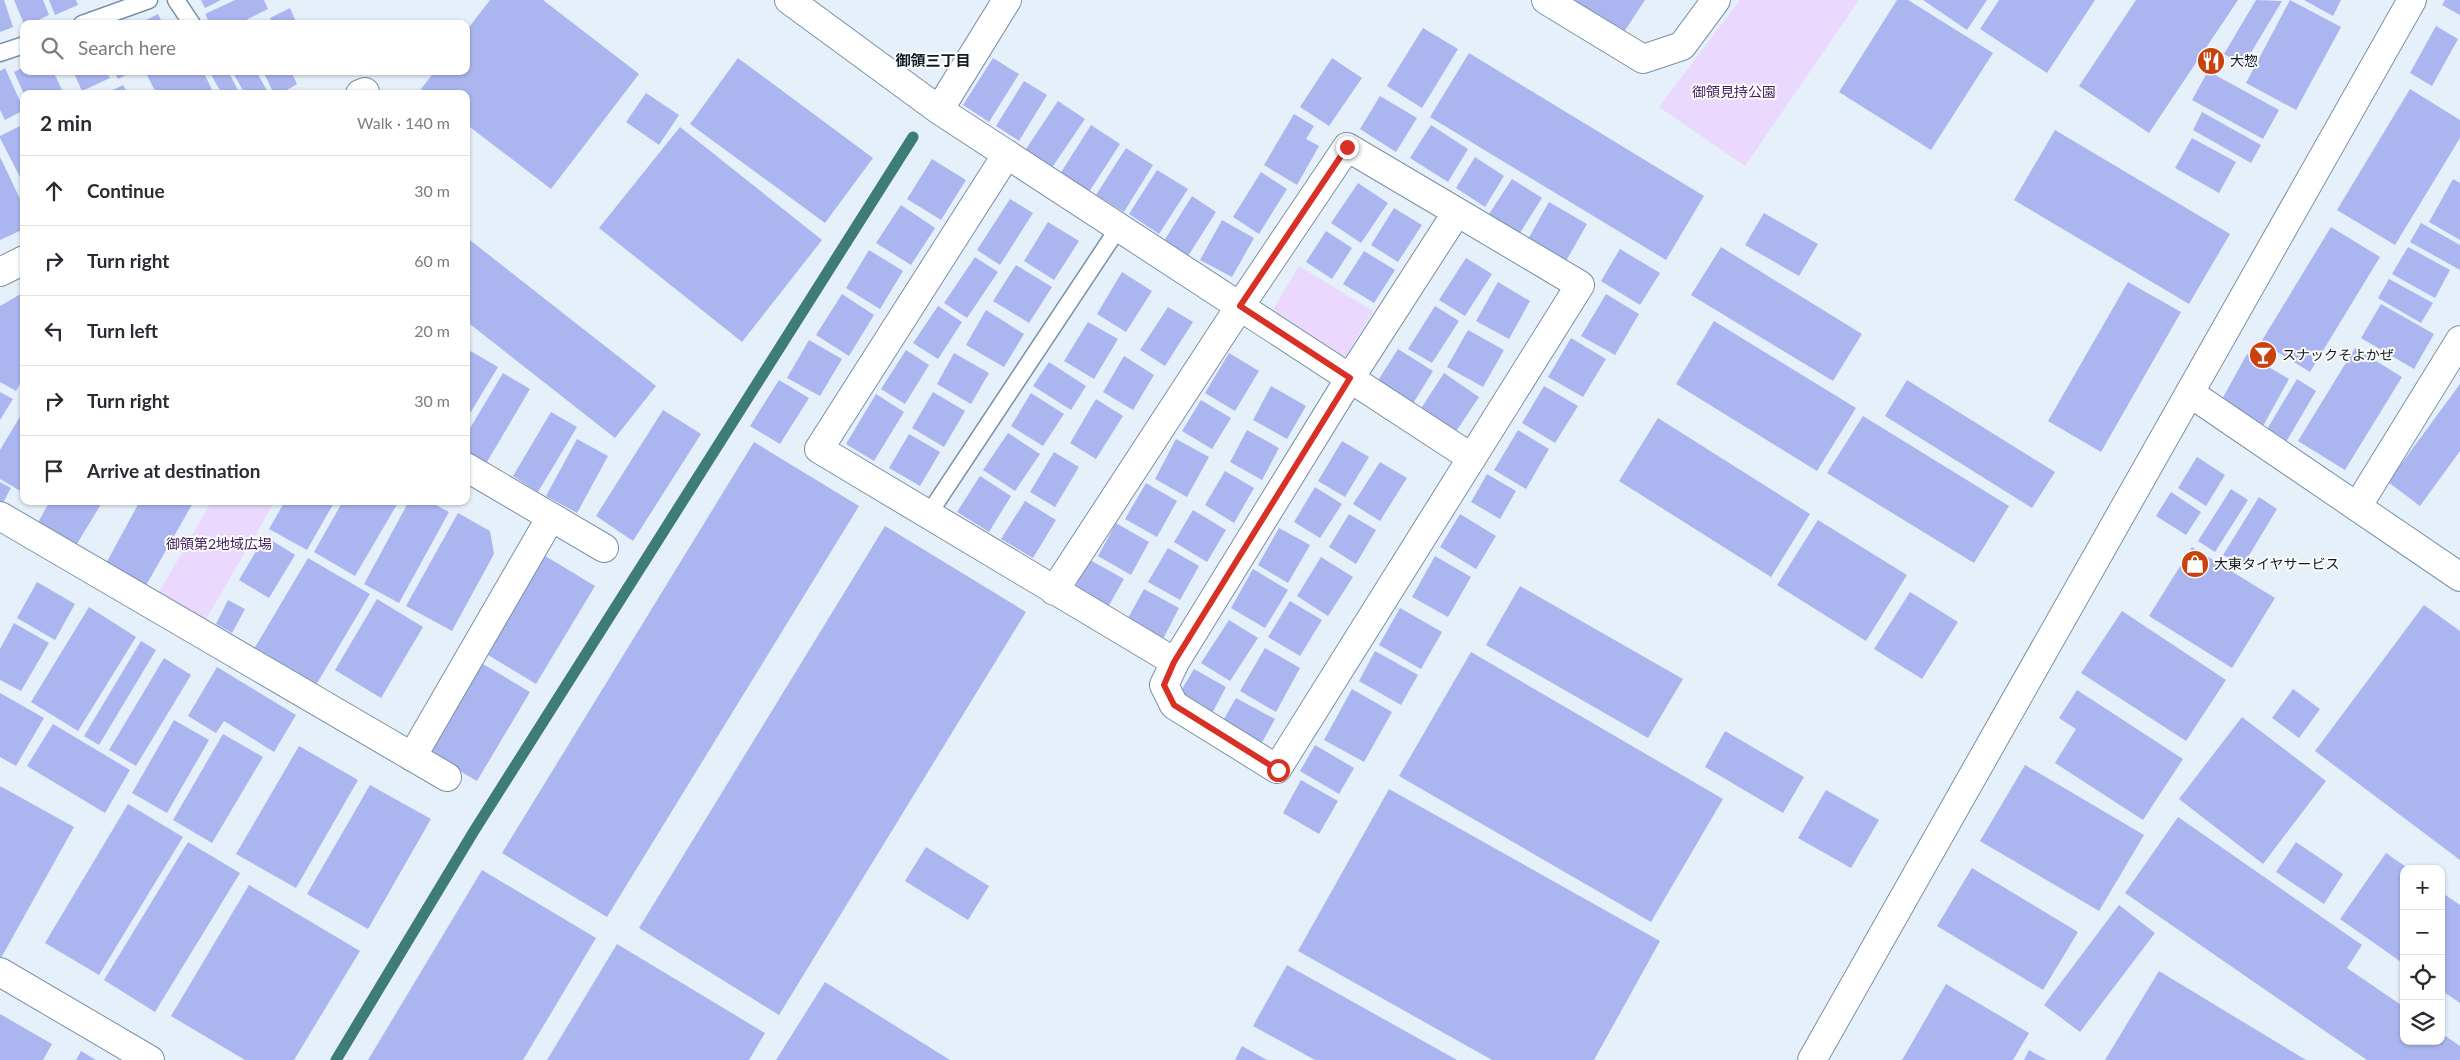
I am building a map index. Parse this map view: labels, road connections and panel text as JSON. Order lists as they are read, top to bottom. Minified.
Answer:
{"districts":["御領三丁目"],"parks":["御領見持公園","御領第2地域広場"],"places":{"restaurant":["大惣"],"bar":["スナックそよかぜ"],"shop":["大東タイヤサービス"]},"page":{"search":"Search here","heading":["2 min","Walk · 140 m"],"list":[["Continue","30 m"],["Turn right","60 m"],["Turn left","20 m"],["Turn right","30 m"],"Arrive at destination"],"map_buttons":["+","−"]}}
